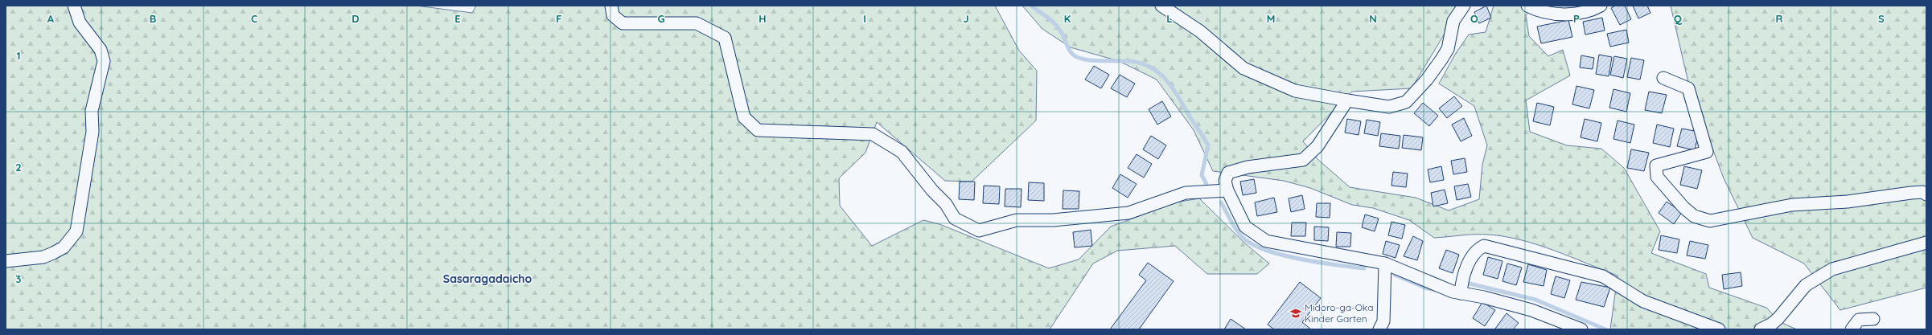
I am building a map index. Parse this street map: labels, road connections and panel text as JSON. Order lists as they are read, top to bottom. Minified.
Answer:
{"districts":["Sasaragadaicho"],"places":{"school or university":["Midoro-ga-Oka Kinder Garten"]},"grid":{"columns":["A","B","C","D","E","F","G","H","I","J","K","L","M","N","O","P","Q","R","S"],"rows":["1","2","3"]}}
